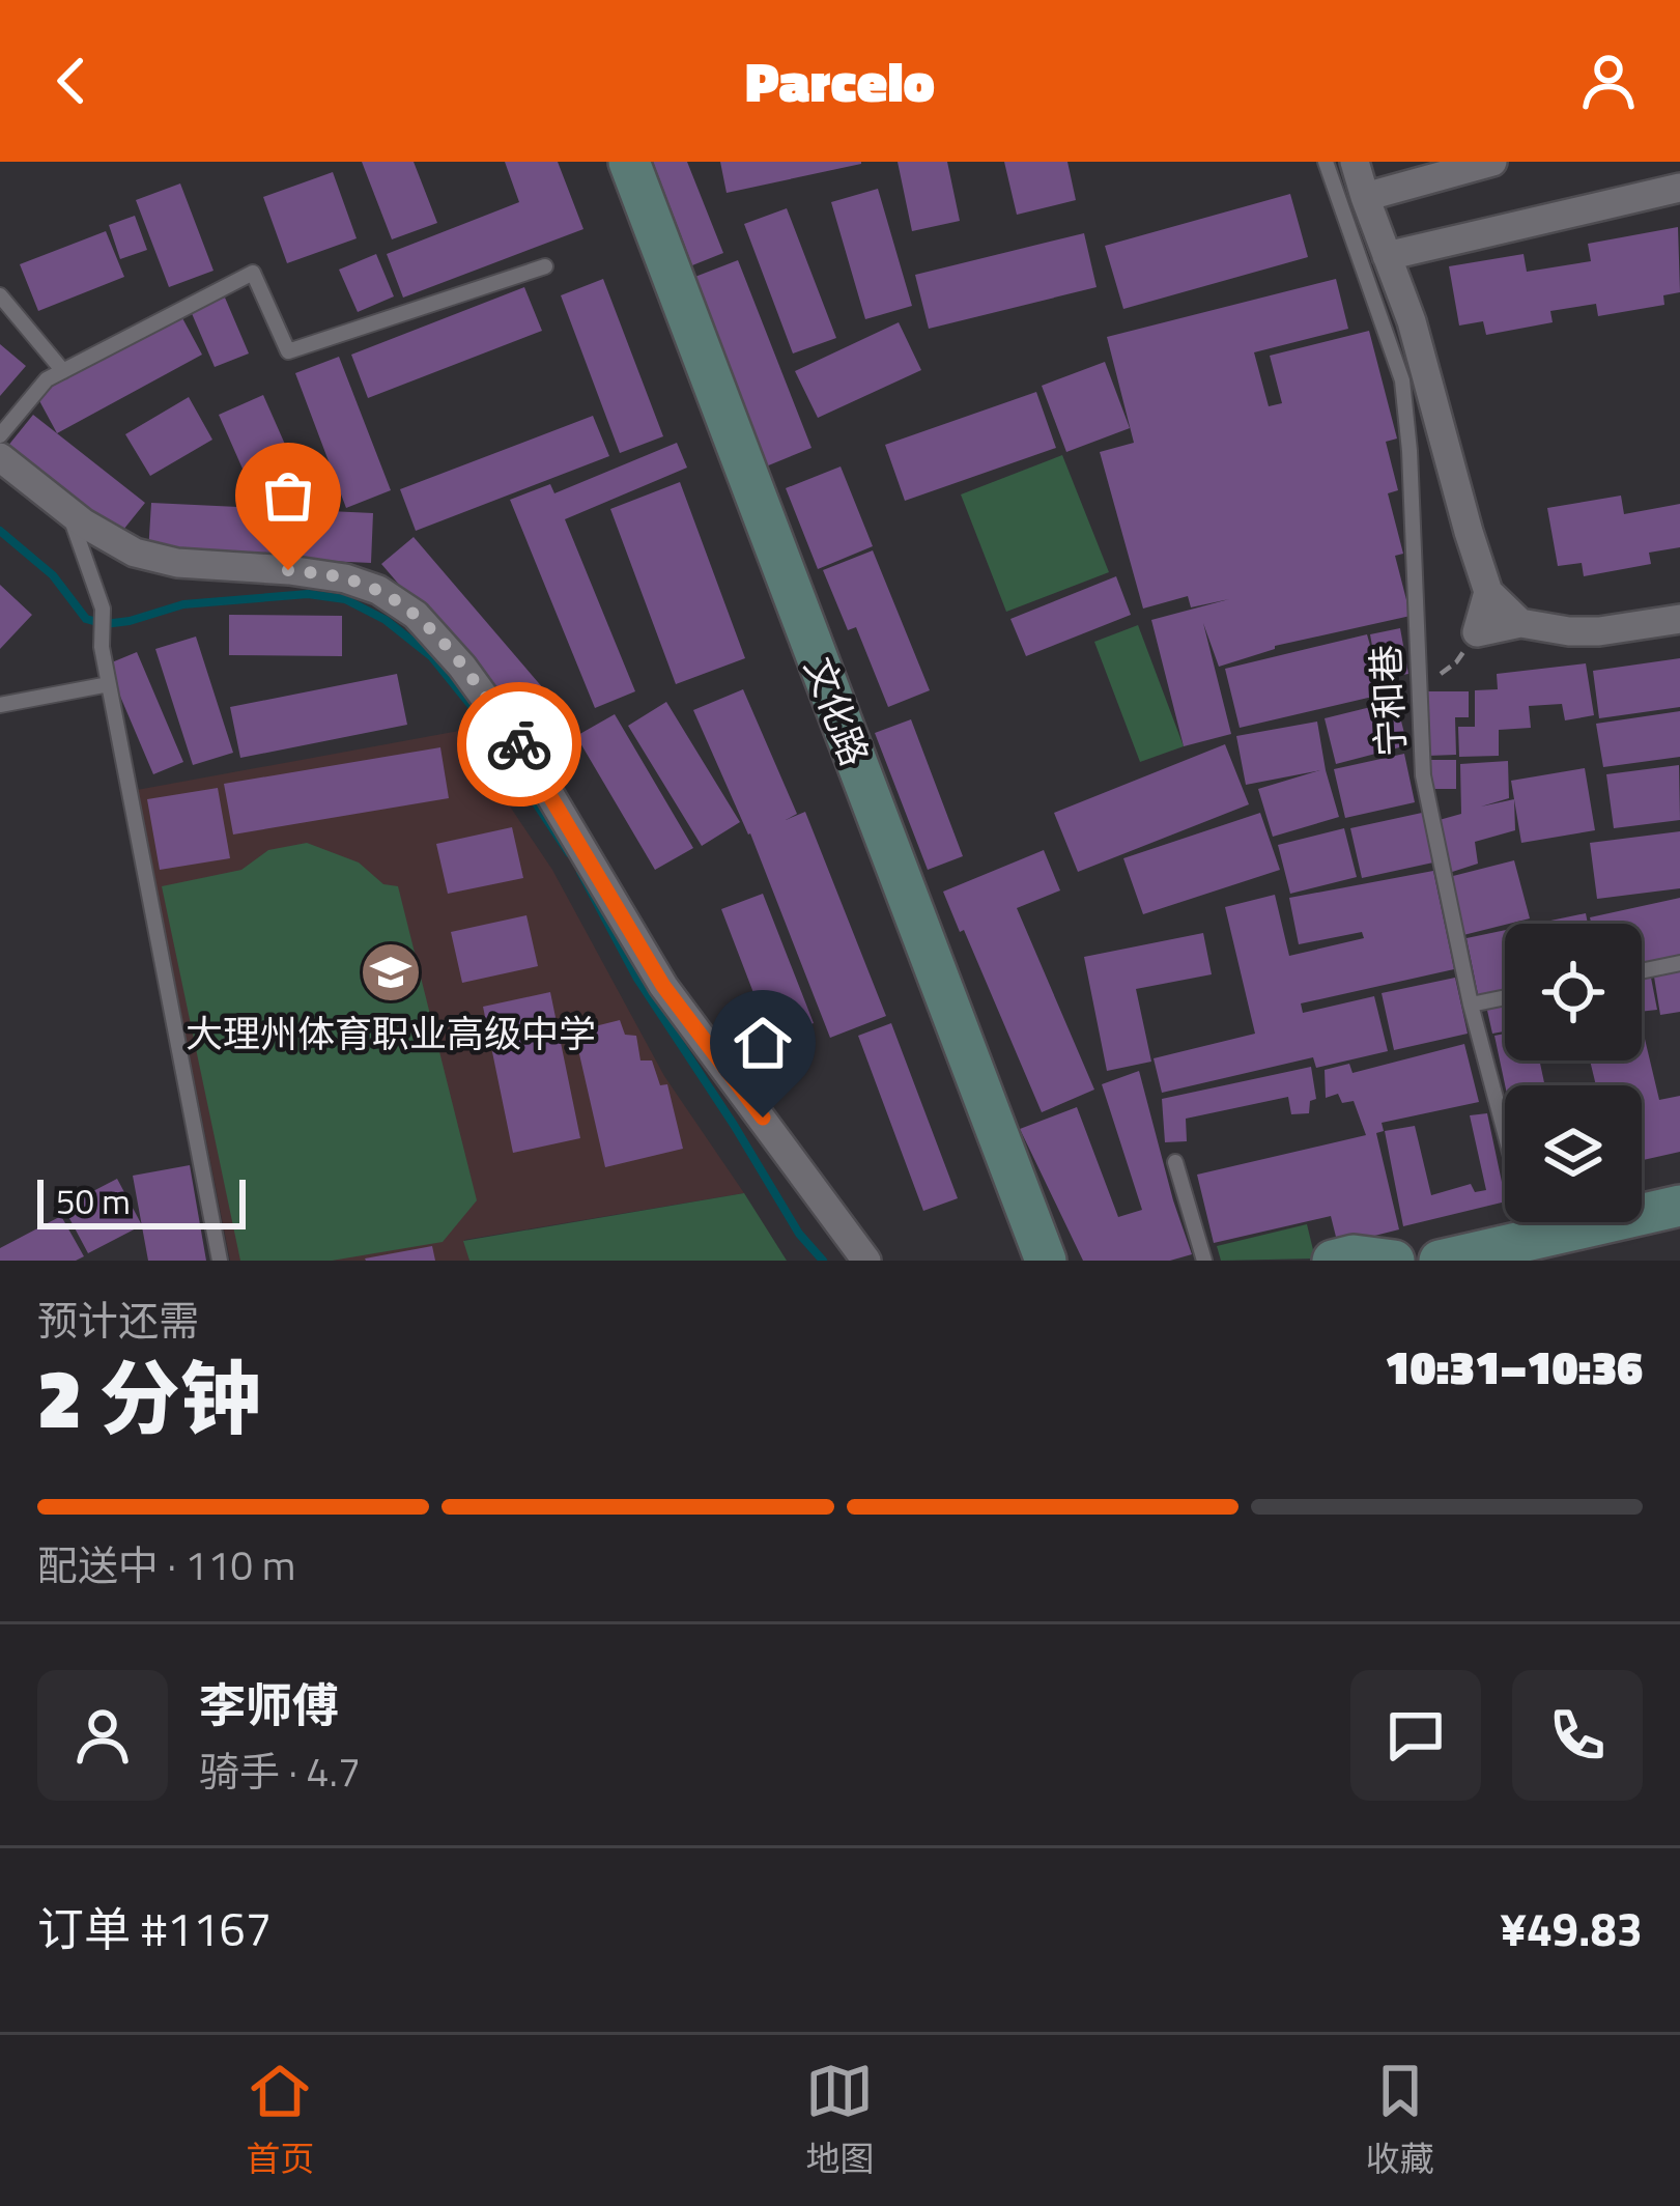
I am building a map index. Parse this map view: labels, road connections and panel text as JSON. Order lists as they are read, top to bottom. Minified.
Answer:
{"streets":{"street":["文化路"],"lane":["宁和巷"]},"places":{"school or university":["大理州体育职业高级中学"]},"scale_bar":"50 m","page":{"header":"Parcelo","scale":"50 m","heading":["2 分钟","预计还需","10:31–10:36"],"panel":["李师傅","骑手 · 4.7","订单 #1167","¥49.83"],"bar":"配送中 · 110 m","tabs":["首页","地图","收藏"]}}
